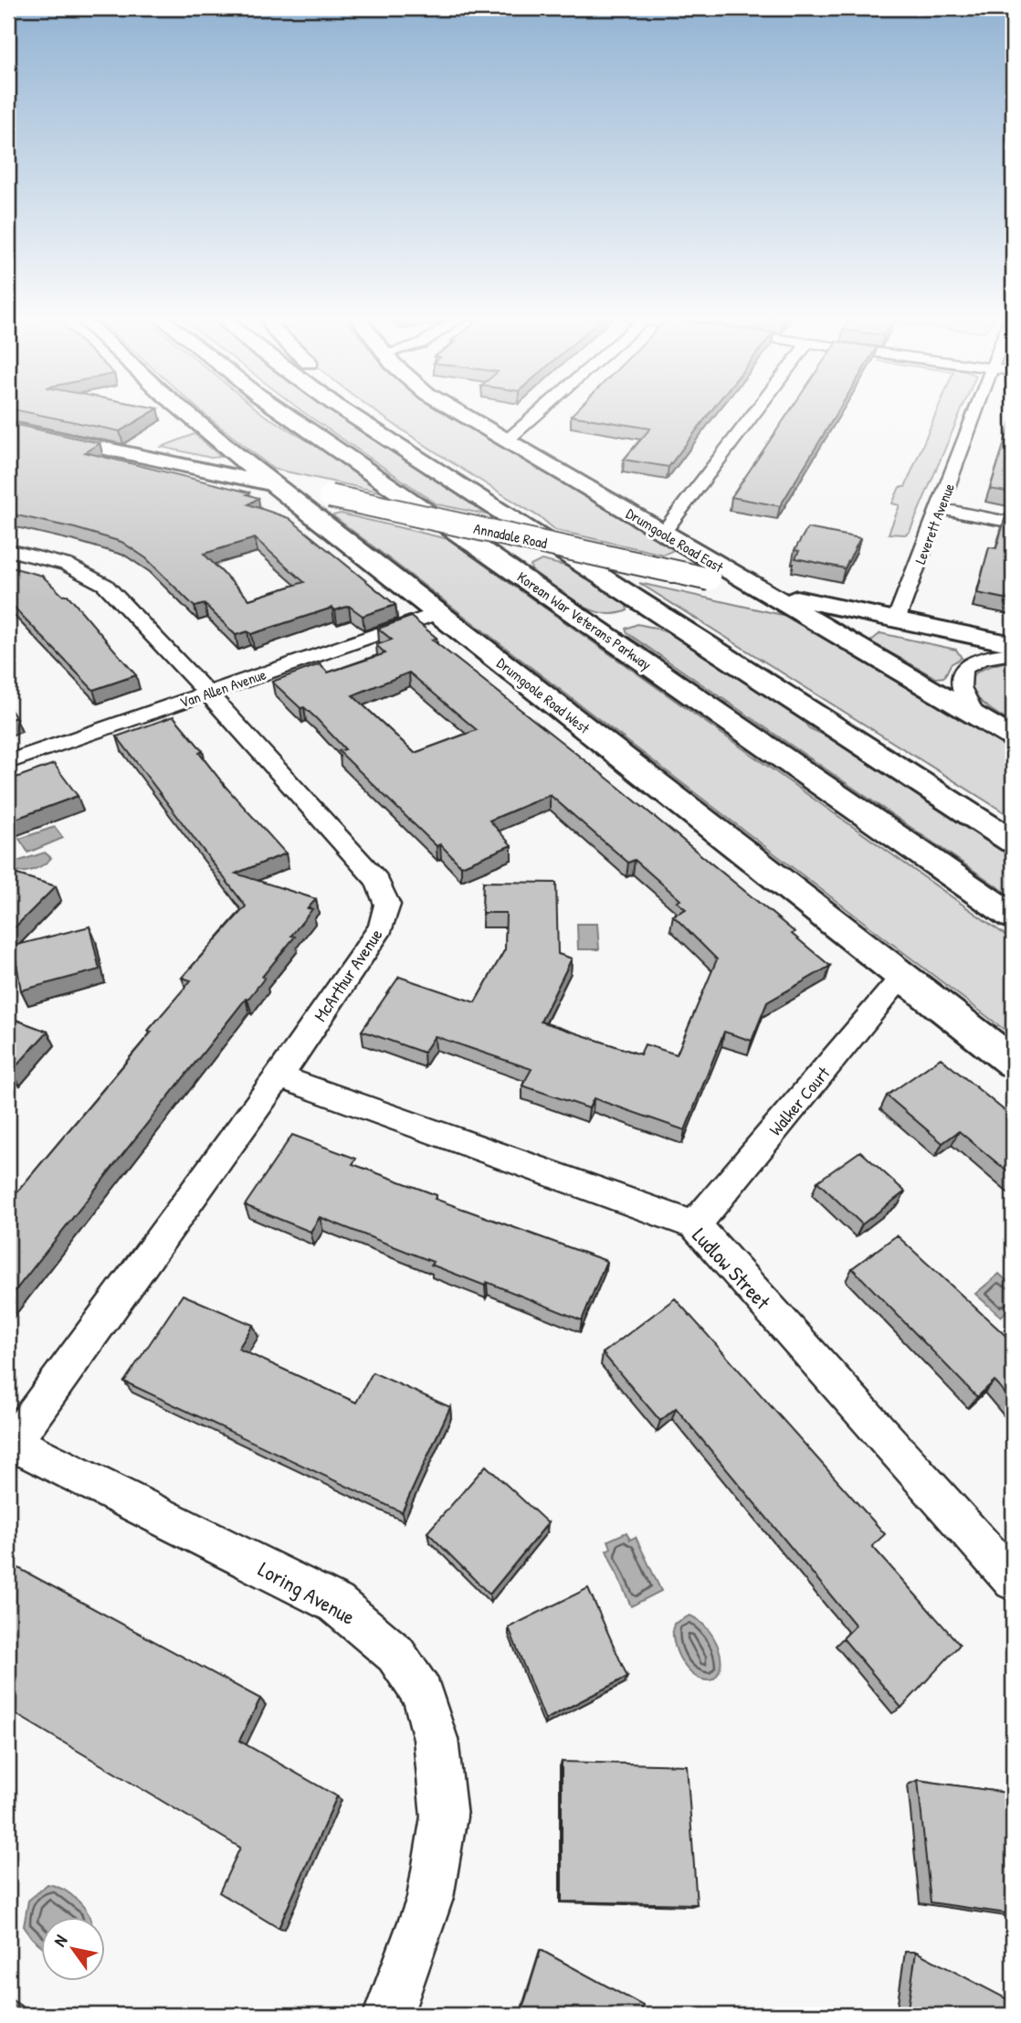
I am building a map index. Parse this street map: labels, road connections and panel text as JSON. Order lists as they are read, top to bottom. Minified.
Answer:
{"streets":{"main road":["Annadale Road","Drumgoole Road East","Korean War Veterans Parkway","Drumgoole Road West"],"street":["Leverett Avenue","Van Allen Avenue","McArthur Avenue","Walker Court","Ludlow Street","Loring Avenue"]},"crossings":[["Leverett Avenue","Annadale Road"],["Annadale Road","Drumgoole Road East"],["Annadale Road","Drumgoole Road West"],["Van Allen Avenue","Drumgoole Road West"],["Van Allen Avenue","McArthur Avenue"],["Drumgoole Road West","Walker Court"],["McArthur Avenue","Ludlow Street"],["McArthur Avenue","Loring Avenue"],["Walker Court","Ludlow Street"]],"north":"top left"}
